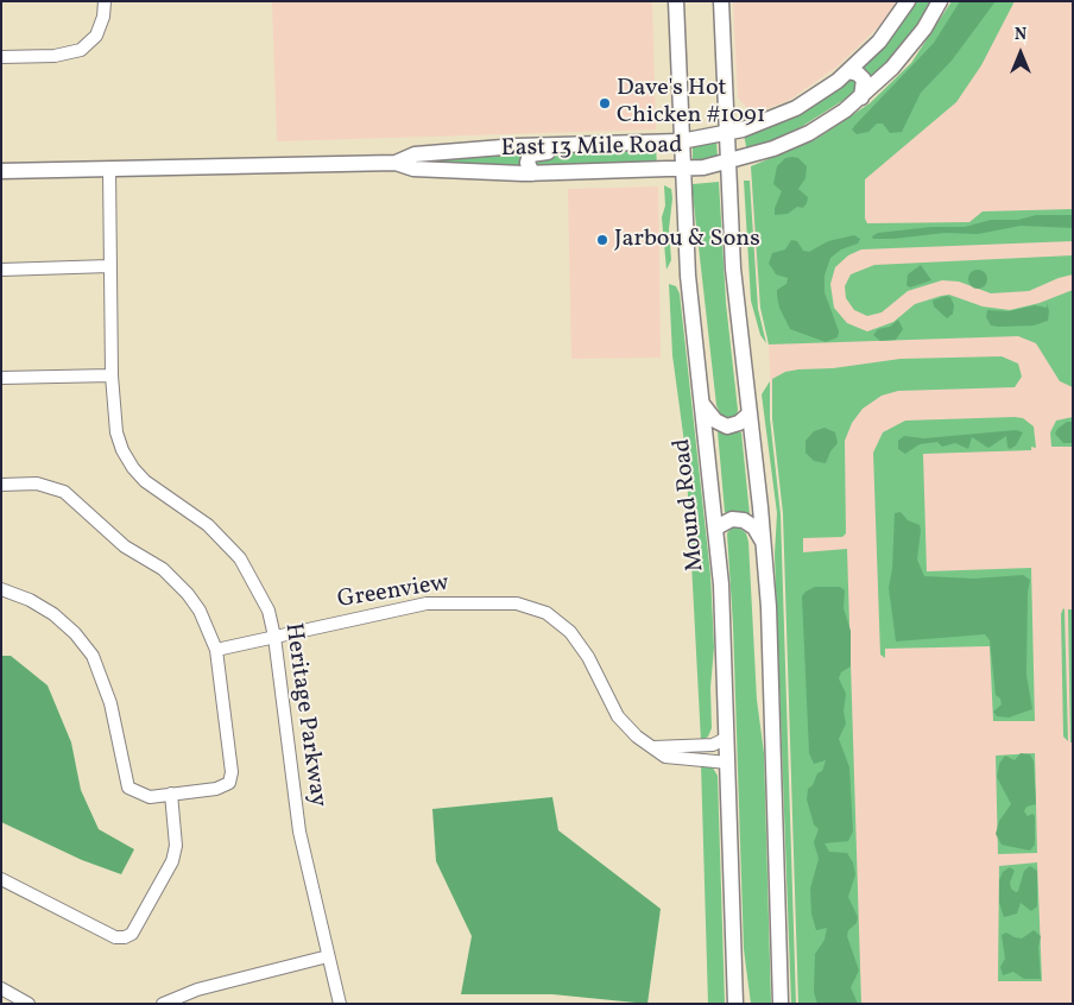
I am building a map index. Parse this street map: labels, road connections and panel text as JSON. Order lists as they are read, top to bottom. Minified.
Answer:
{"streets":{"main road":["East 13 Mile Road","Mound Road"],"street":["Greenview","Heritage Parkway"]},"crossings":[["East 13 Mile Road","Mound Road"],["East 13 Mile Road","Heritage Parkway"],["Mound Road","Greenview"],["Greenview","Heritage Parkway"]],"places":["Dave's Hot Chicken #1091","Jarbou & Sons"],"north":"top"}
